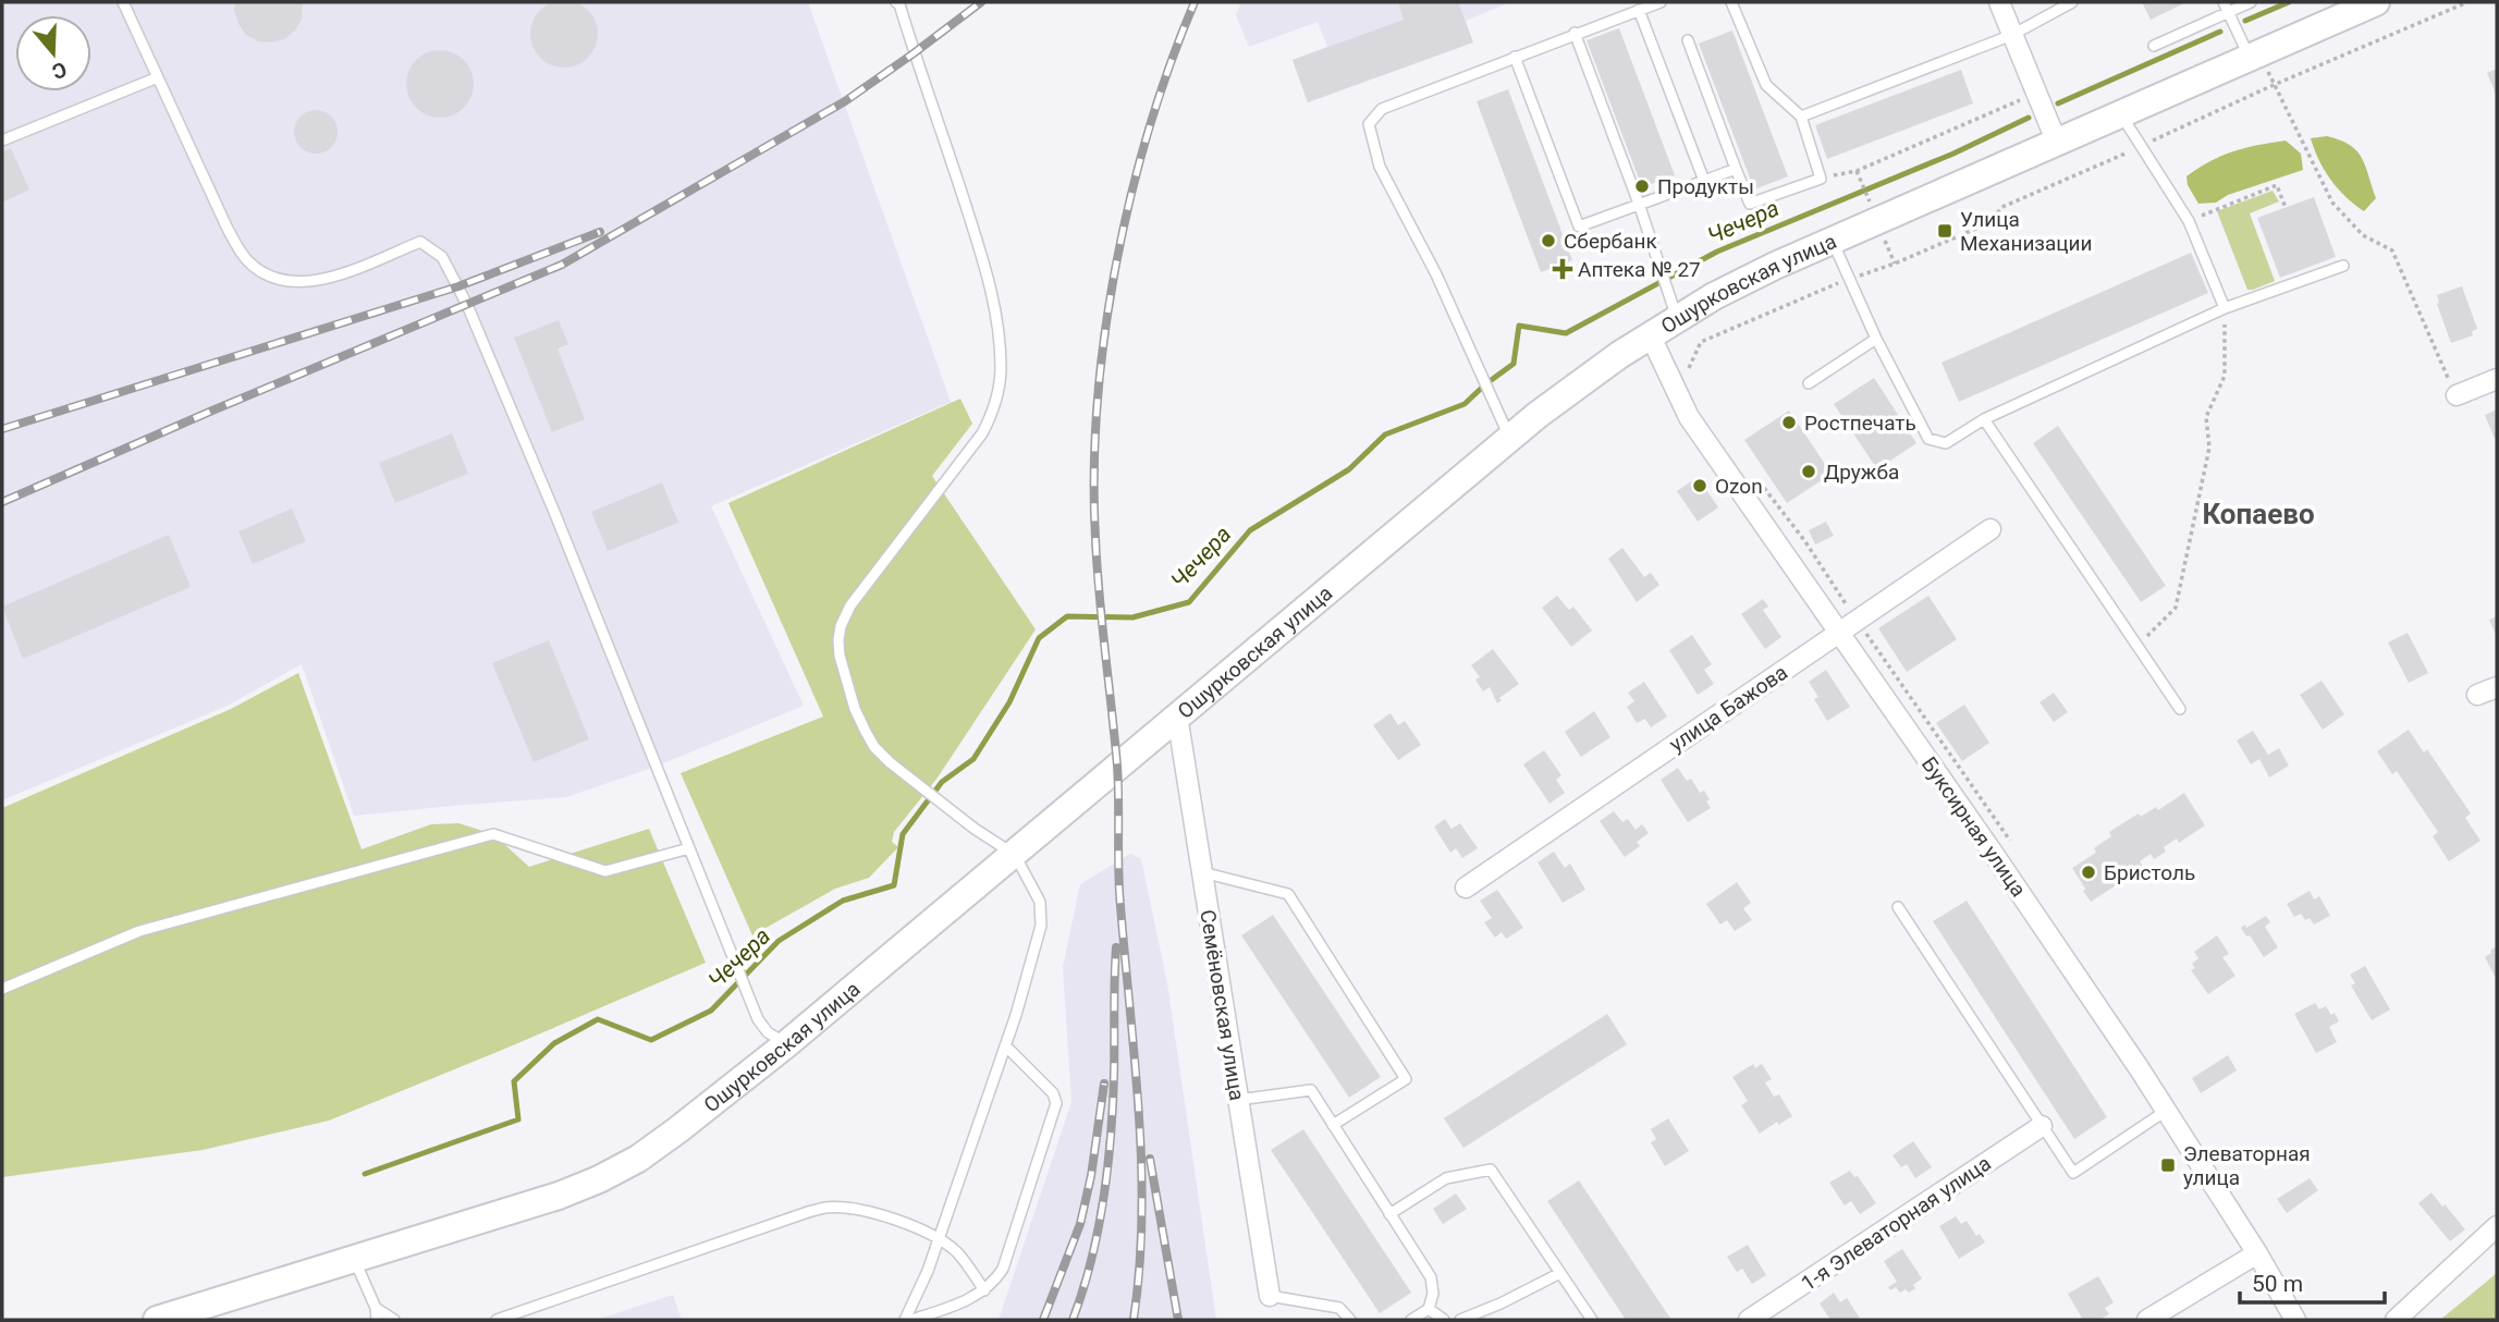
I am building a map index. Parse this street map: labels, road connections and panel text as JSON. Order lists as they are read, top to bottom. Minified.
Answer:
{"streets":{"street":["Ошурковская улица","улица Бажова","Буксирная улица","Семёновская улица","1-я Элеваторная улица"]},"crossings":[["Ошурковская улица","Буксирная улица"],["Ошурковская улица","Семёновская улица"],["улица Бажова","Буксирная улица"]],"districts":["Копаево"],"water":["Чечера"],"places":{"other":["Продукты","Сбербанк","Ростпечать","Дружба","Ozon","Бристоль"],"transit":["Улица Механизации","Элеваторная улица"],"health":["Аптека № 27"]},"scale_bar":"50 m","north":"bottom"}
